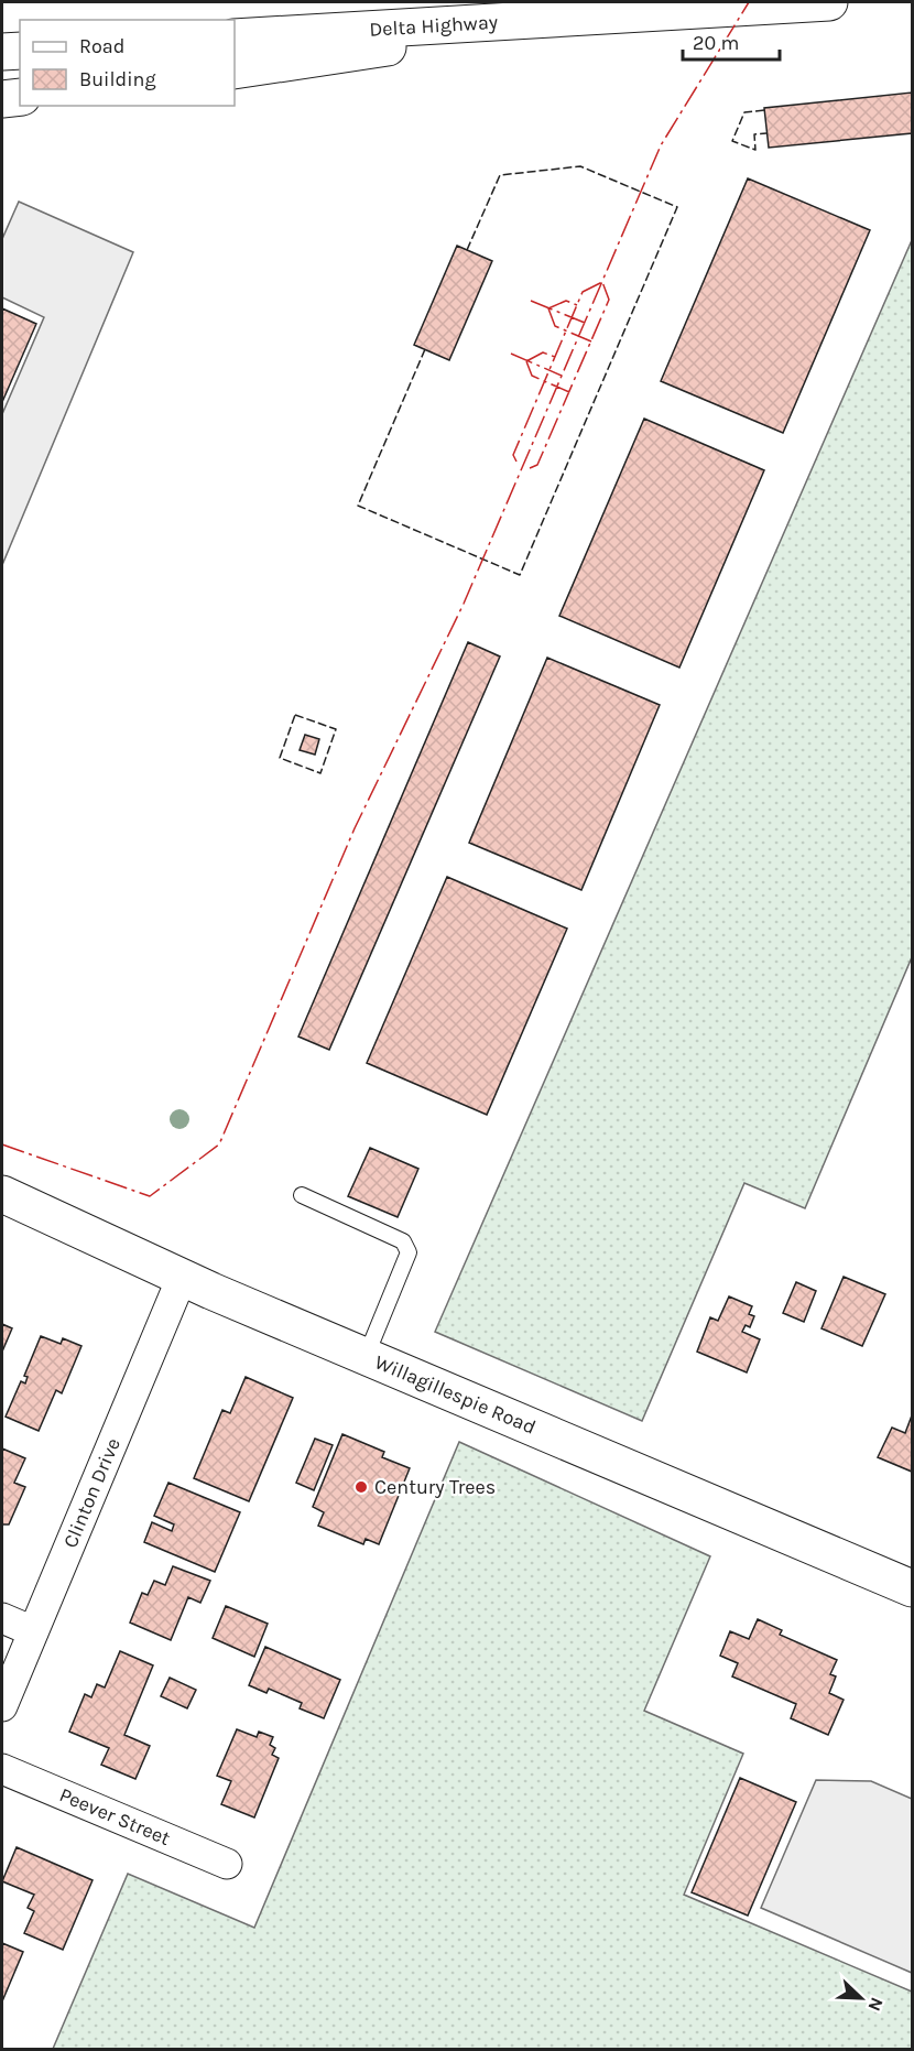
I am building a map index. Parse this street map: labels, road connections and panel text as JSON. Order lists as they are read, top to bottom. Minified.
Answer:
{"streets":{"main road":["Delta Highway","Willagillespie Road"],"street":["Clinton Drive","Peever Street"]},"crossings":[["Willagillespie Road","Clinton Drive"]],"places":["Century Trees"],"legend":["Road","Building"],"scale_bar":"20 m","north":"bottom right"}
